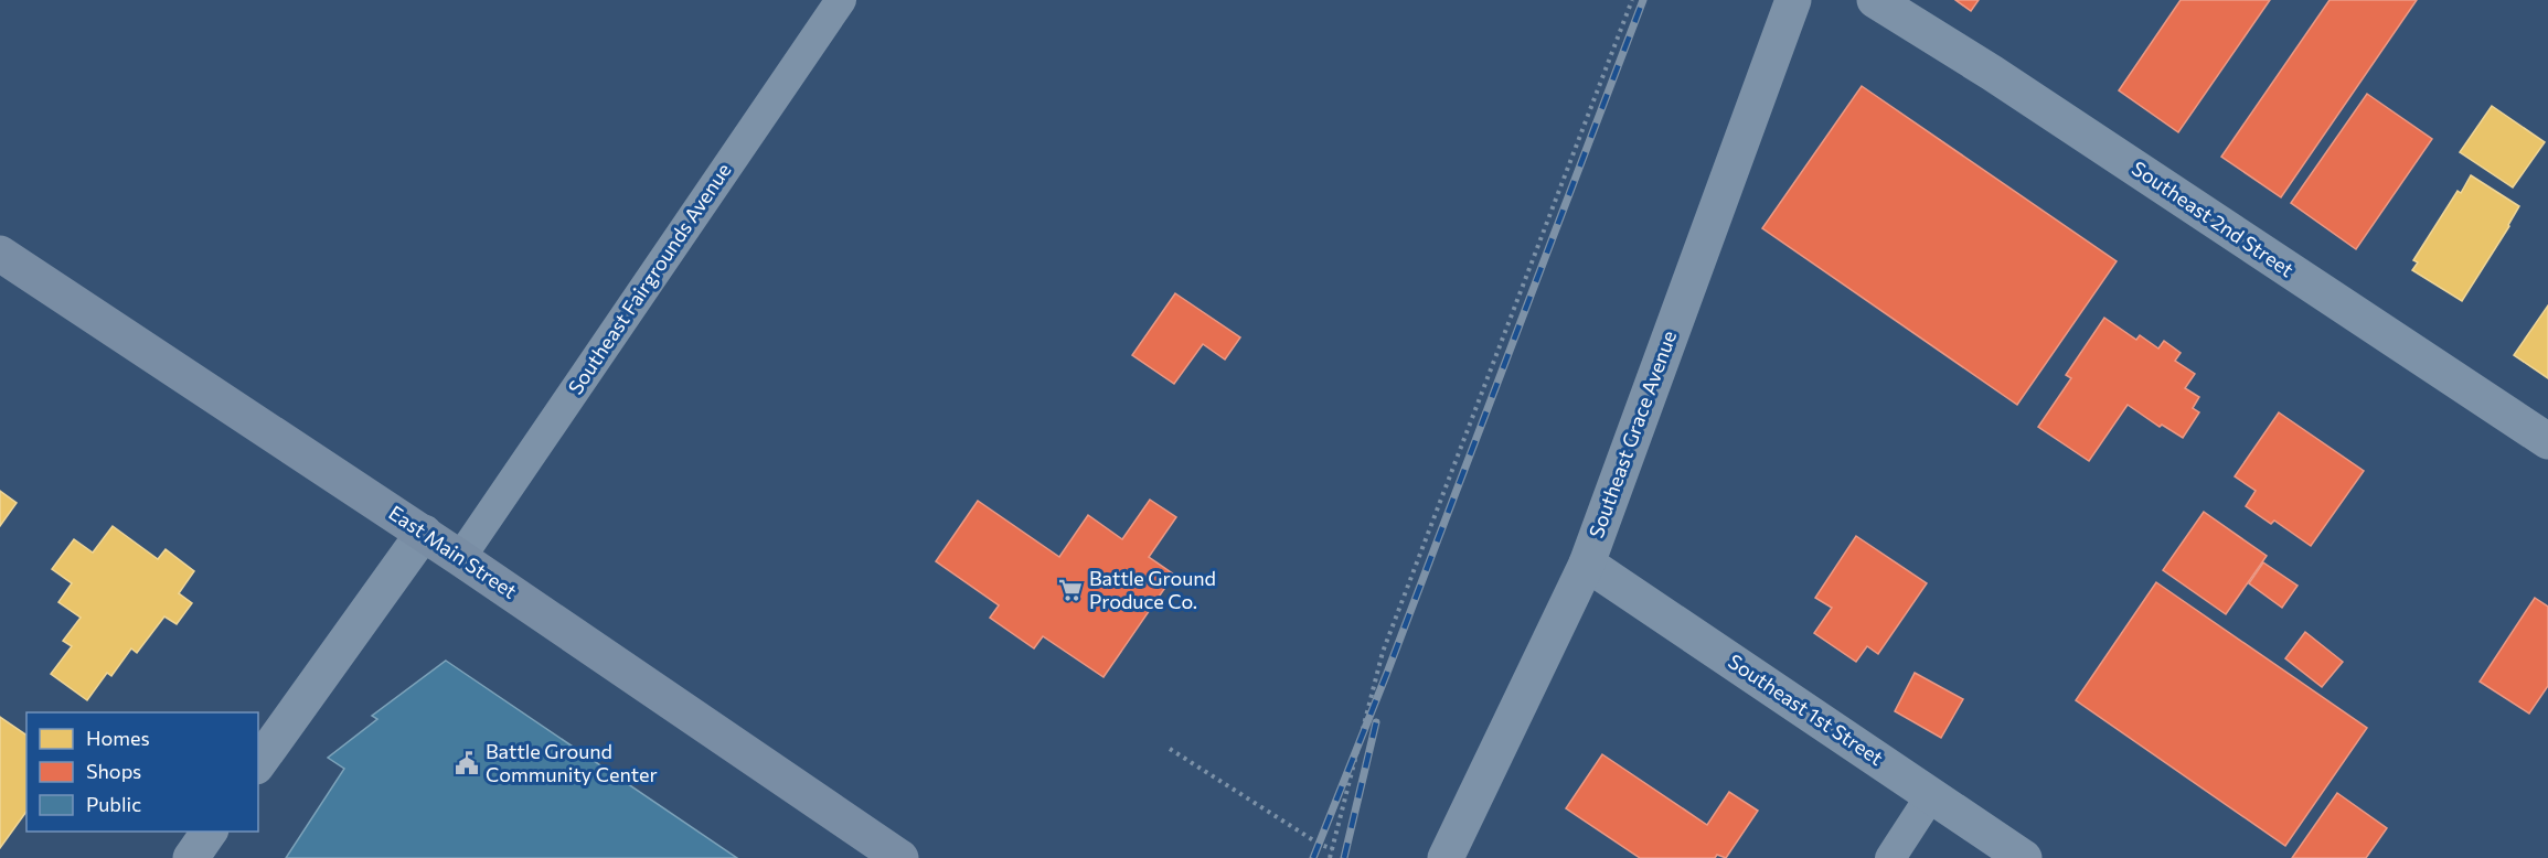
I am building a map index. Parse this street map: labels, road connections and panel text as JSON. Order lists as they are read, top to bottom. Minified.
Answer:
{"streets":{"main road":["East Main Street"],"street":["Southeast 2nd Street","Southeast Grace Avenue","Southeast 1st Street"],"lane":["Southeast Fairgrounds Avenue"]},"crossings":[["Southeast Fairgrounds Avenue","East Main Street"],["Southeast Grace Avenue","Southeast 1st Street"]],"places":{"supermarket":["Battle Ground Produce Co."],"public building":["Battle Ground Community Center"]},"legend":["Homes","Shops","Public"]}
